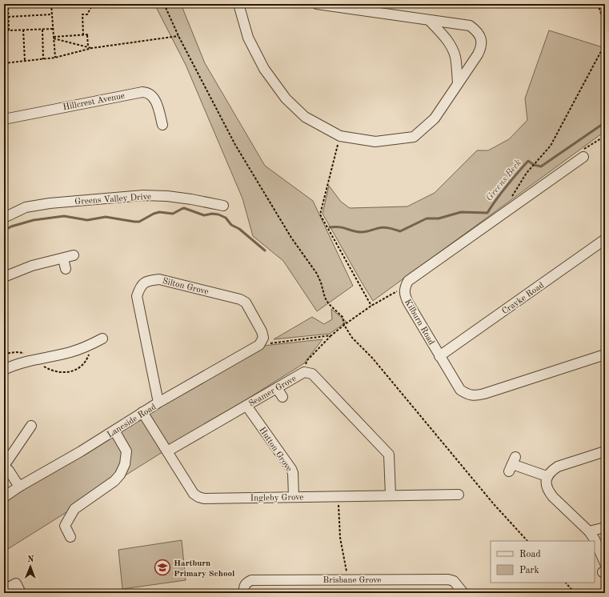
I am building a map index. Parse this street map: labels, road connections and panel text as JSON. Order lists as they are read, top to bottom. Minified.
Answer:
{"streets":{"street":["Hillcrest Avenue","Greens Valley Drive","Silton Grove","Crayke Road","Kilburn Road","Seamer Grove","Laneside Road","Hutton Grove","Ingleby Grove","Brisbane Grove"]},"crossings":[["Silton Grove","Laneside Road"],["Crayke Road","Kilburn Road"],["Seamer Grove","Hutton Grove"],["Seamer Grove","Ingleby Grove"],["Laneside Road","Ingleby Grove"],["Hutton Grove","Ingleby Grove"]],"water":["Greens Beck"],"places":{"school or university":["Hartburn Primary School"]},"legend":["Road","Park"],"north":"top"}
